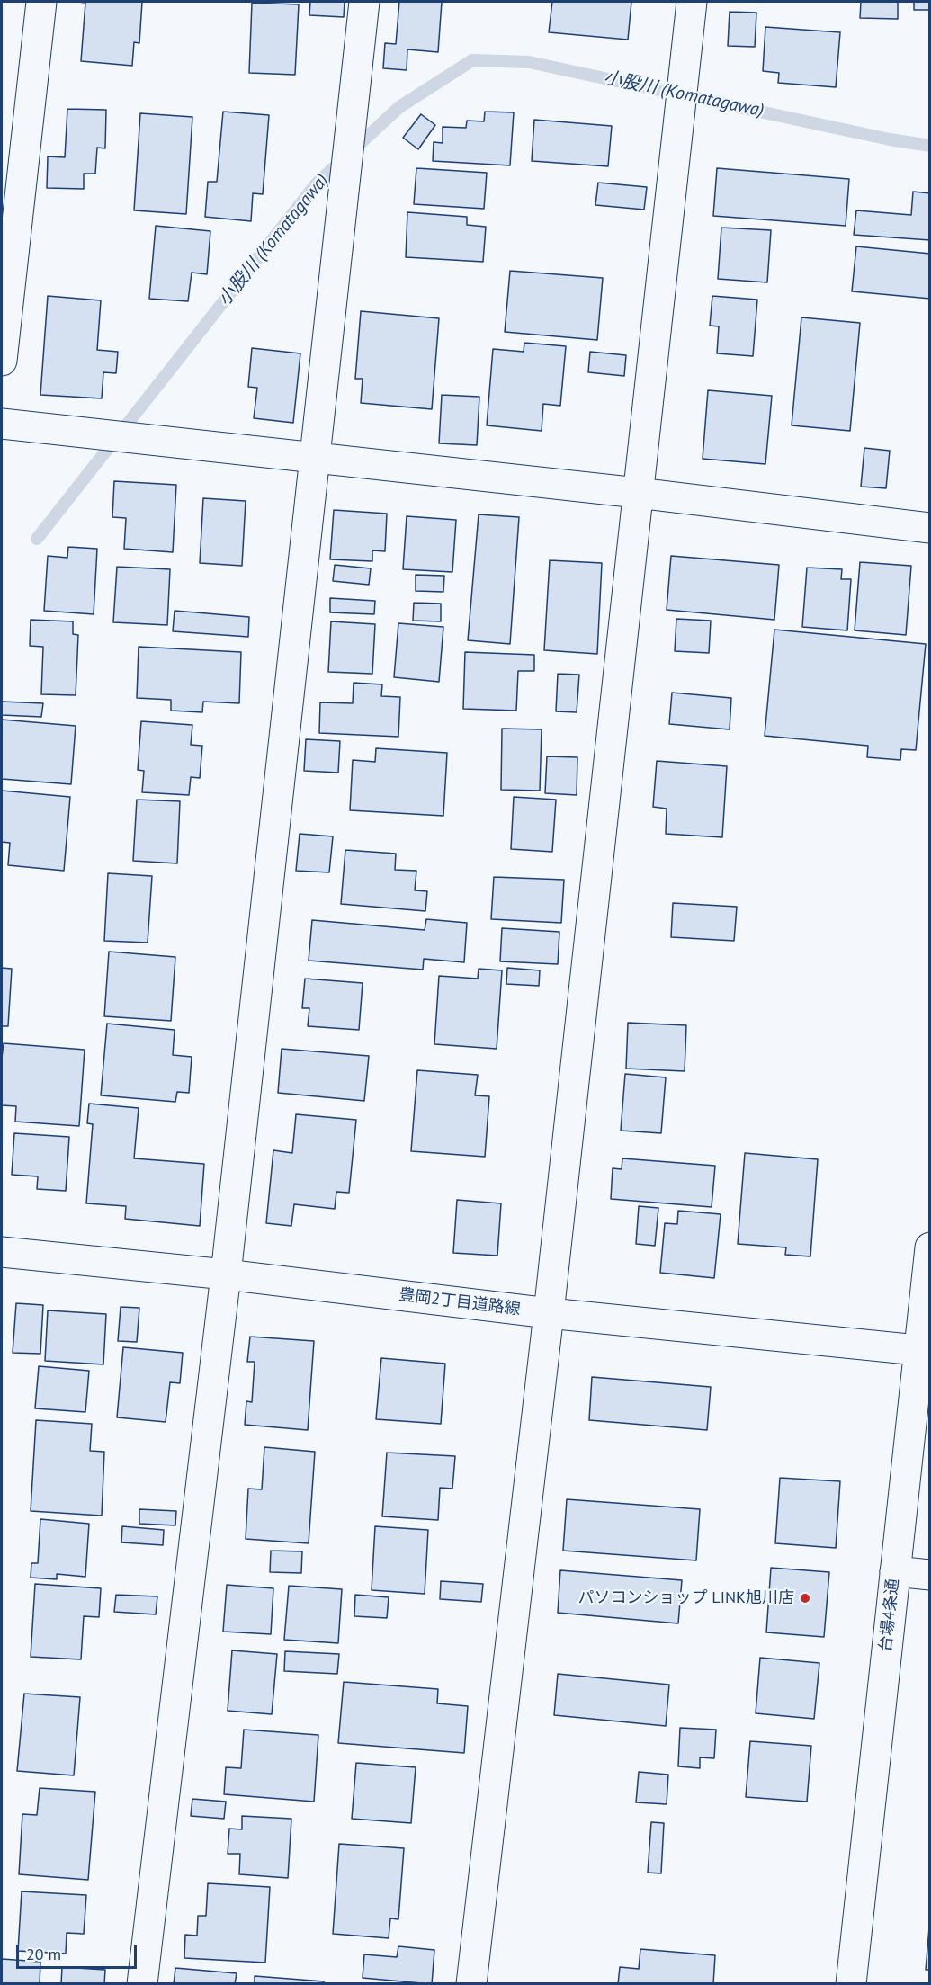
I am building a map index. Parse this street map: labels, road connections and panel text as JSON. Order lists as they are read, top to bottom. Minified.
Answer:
{"streets":{"street":["豊岡2丁目道路線","台場4条通"]},"crossings":[["豊岡2丁目道路線","台場4条通"]],"water":["小股川 (Komatagawa)"],"places":["パソコンショップ LINK旭川店"],"scale_bar":"20 m"}
